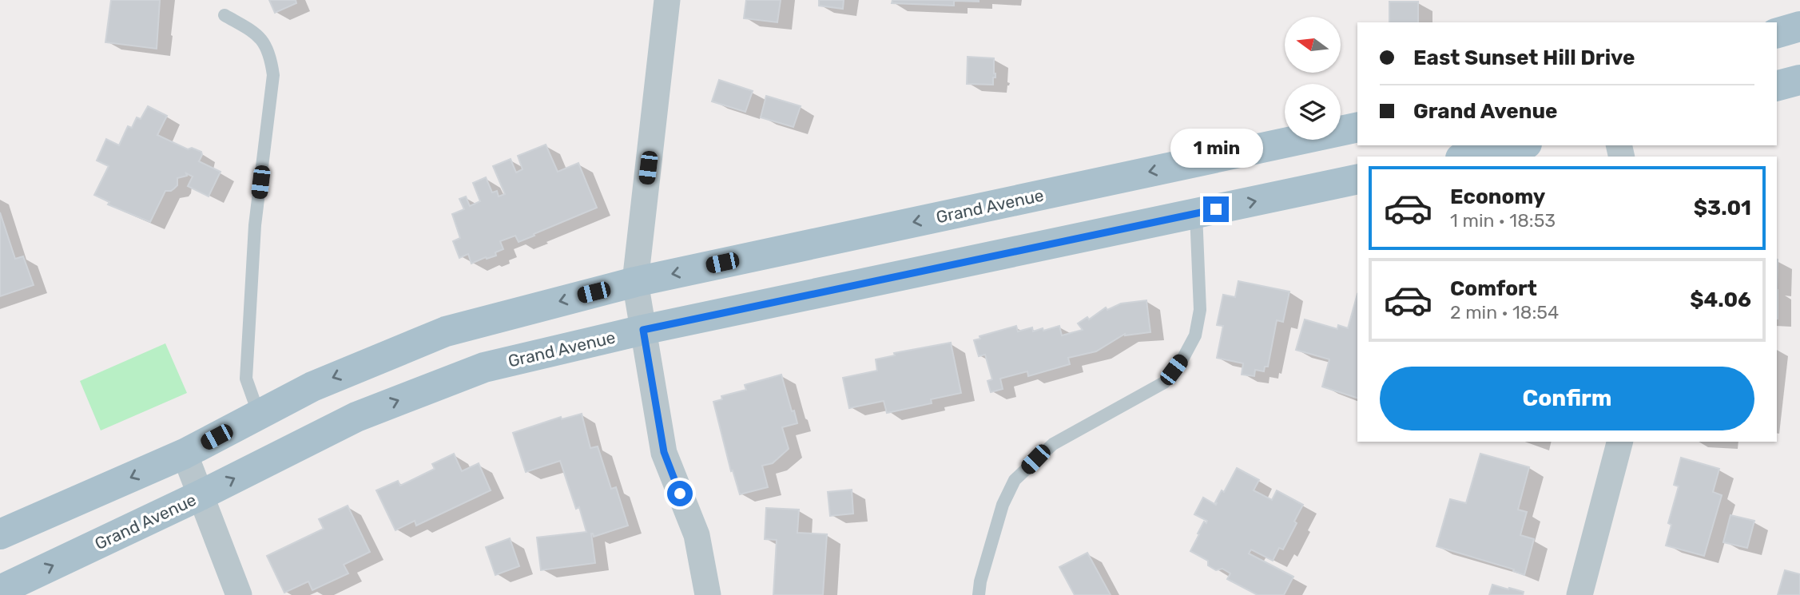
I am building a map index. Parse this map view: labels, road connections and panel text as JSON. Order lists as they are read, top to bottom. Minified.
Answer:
{"streets":{"main road":["Grand Avenue"]},"north":"left","page":{"banner":["East Sunset Hill Drive","Grand Avenue"],"bubble":"1 min","list":[{"name":"Economy","note":"1 min · 18:53","value":"$3.01"},{"name":"Comfort","note":"2 min · 18:54","value":"$4.06"}],"buttons":"Confirm"}}
